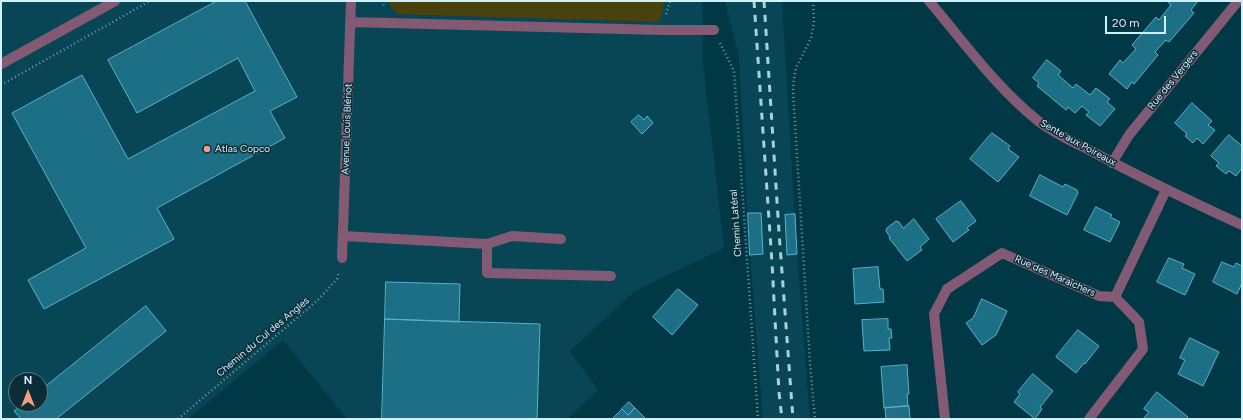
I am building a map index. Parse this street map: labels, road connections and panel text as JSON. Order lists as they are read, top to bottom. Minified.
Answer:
{"streets":{"street":["Rue des Vergers","Avenue Louis Blériot","Sente aux Poireaux","Rue des Maraîchers"],"path":["Chemin Latéral","Chemin du Cul des Angles"]},"crossings":[["Rue des Vergers","Sente aux Poireaux"],["Avenue Louis Blériot","Chemin du Cul des Angles"]],"places":["Atlas Copco"],"scale_bar":"20 m","north":"top"}
